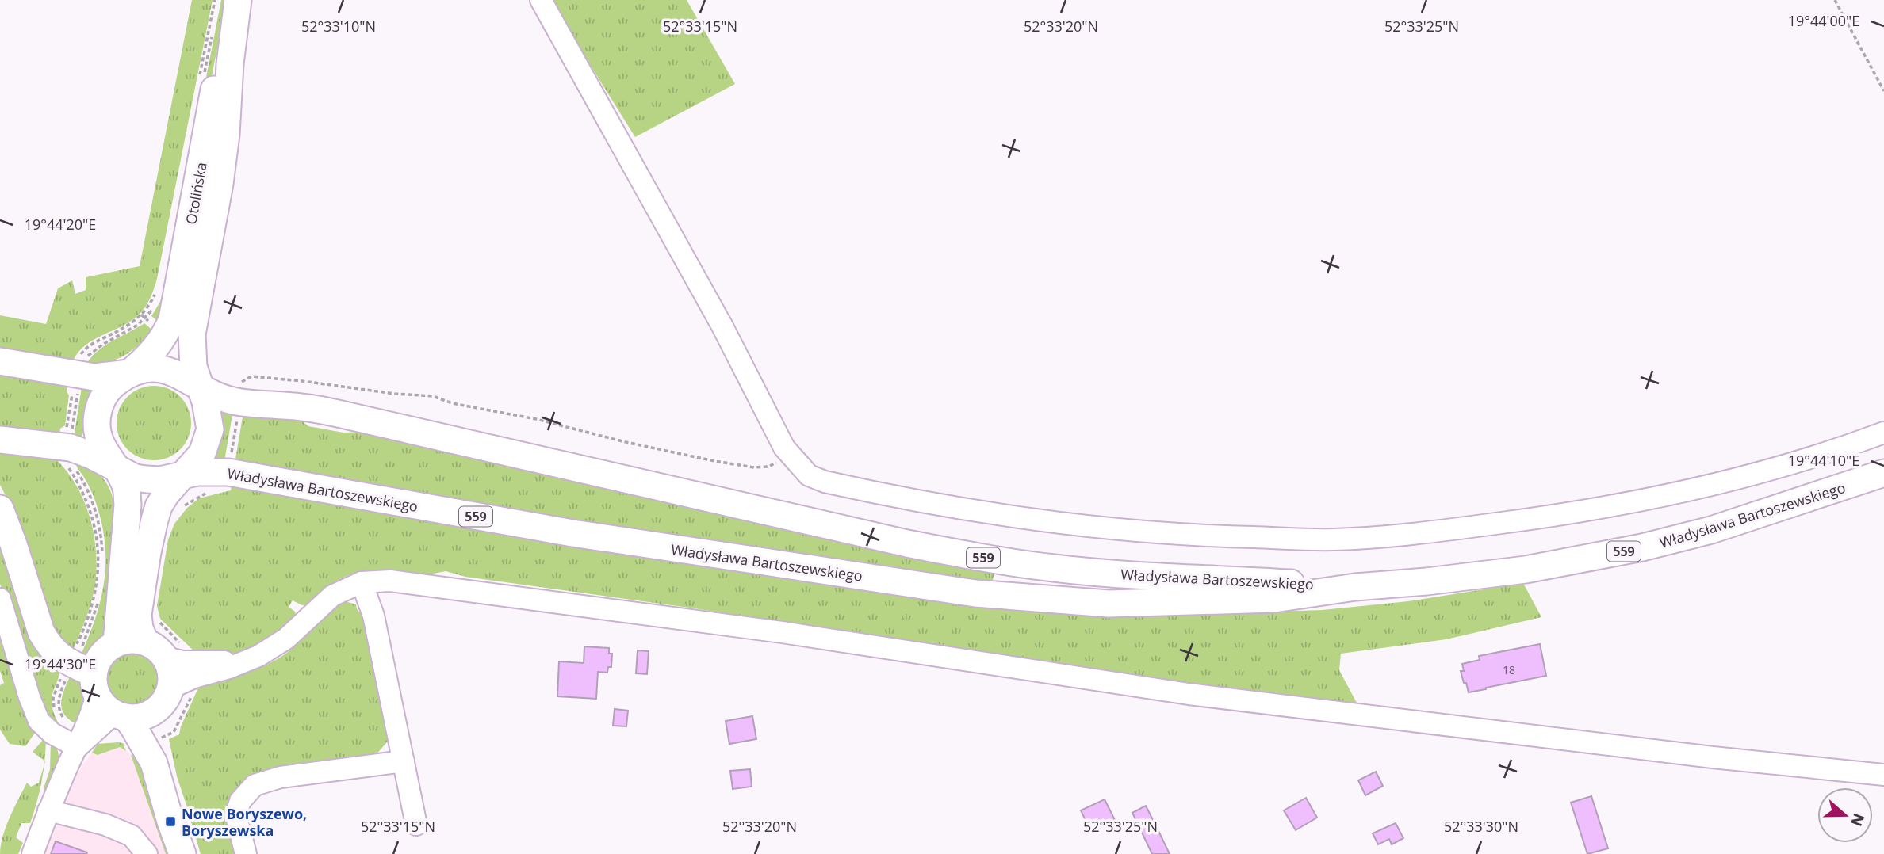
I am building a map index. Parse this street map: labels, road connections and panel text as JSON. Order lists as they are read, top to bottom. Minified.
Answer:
{"streets":{"main road":["Otolińska","Władysława Bartoszewskiego","559"]},"crossings":[["Otolińska","Władysława Bartoszewskiego"],["Otolińska","559"],["Władysława Bartoszewskiego","559"]],"places":{"transit":["Nowe Boryszewo, Boryszewska"]},"house_numbers":["18"],"north":"right","coordinates":["19°44'00\"E","52°33'15\"N","52°33'20\"N","52°33'25\"N","52°33'10\"N","19°44'20\"E","19°44'10\"E","19°44'30\"E","52°33'30\"N"]}
